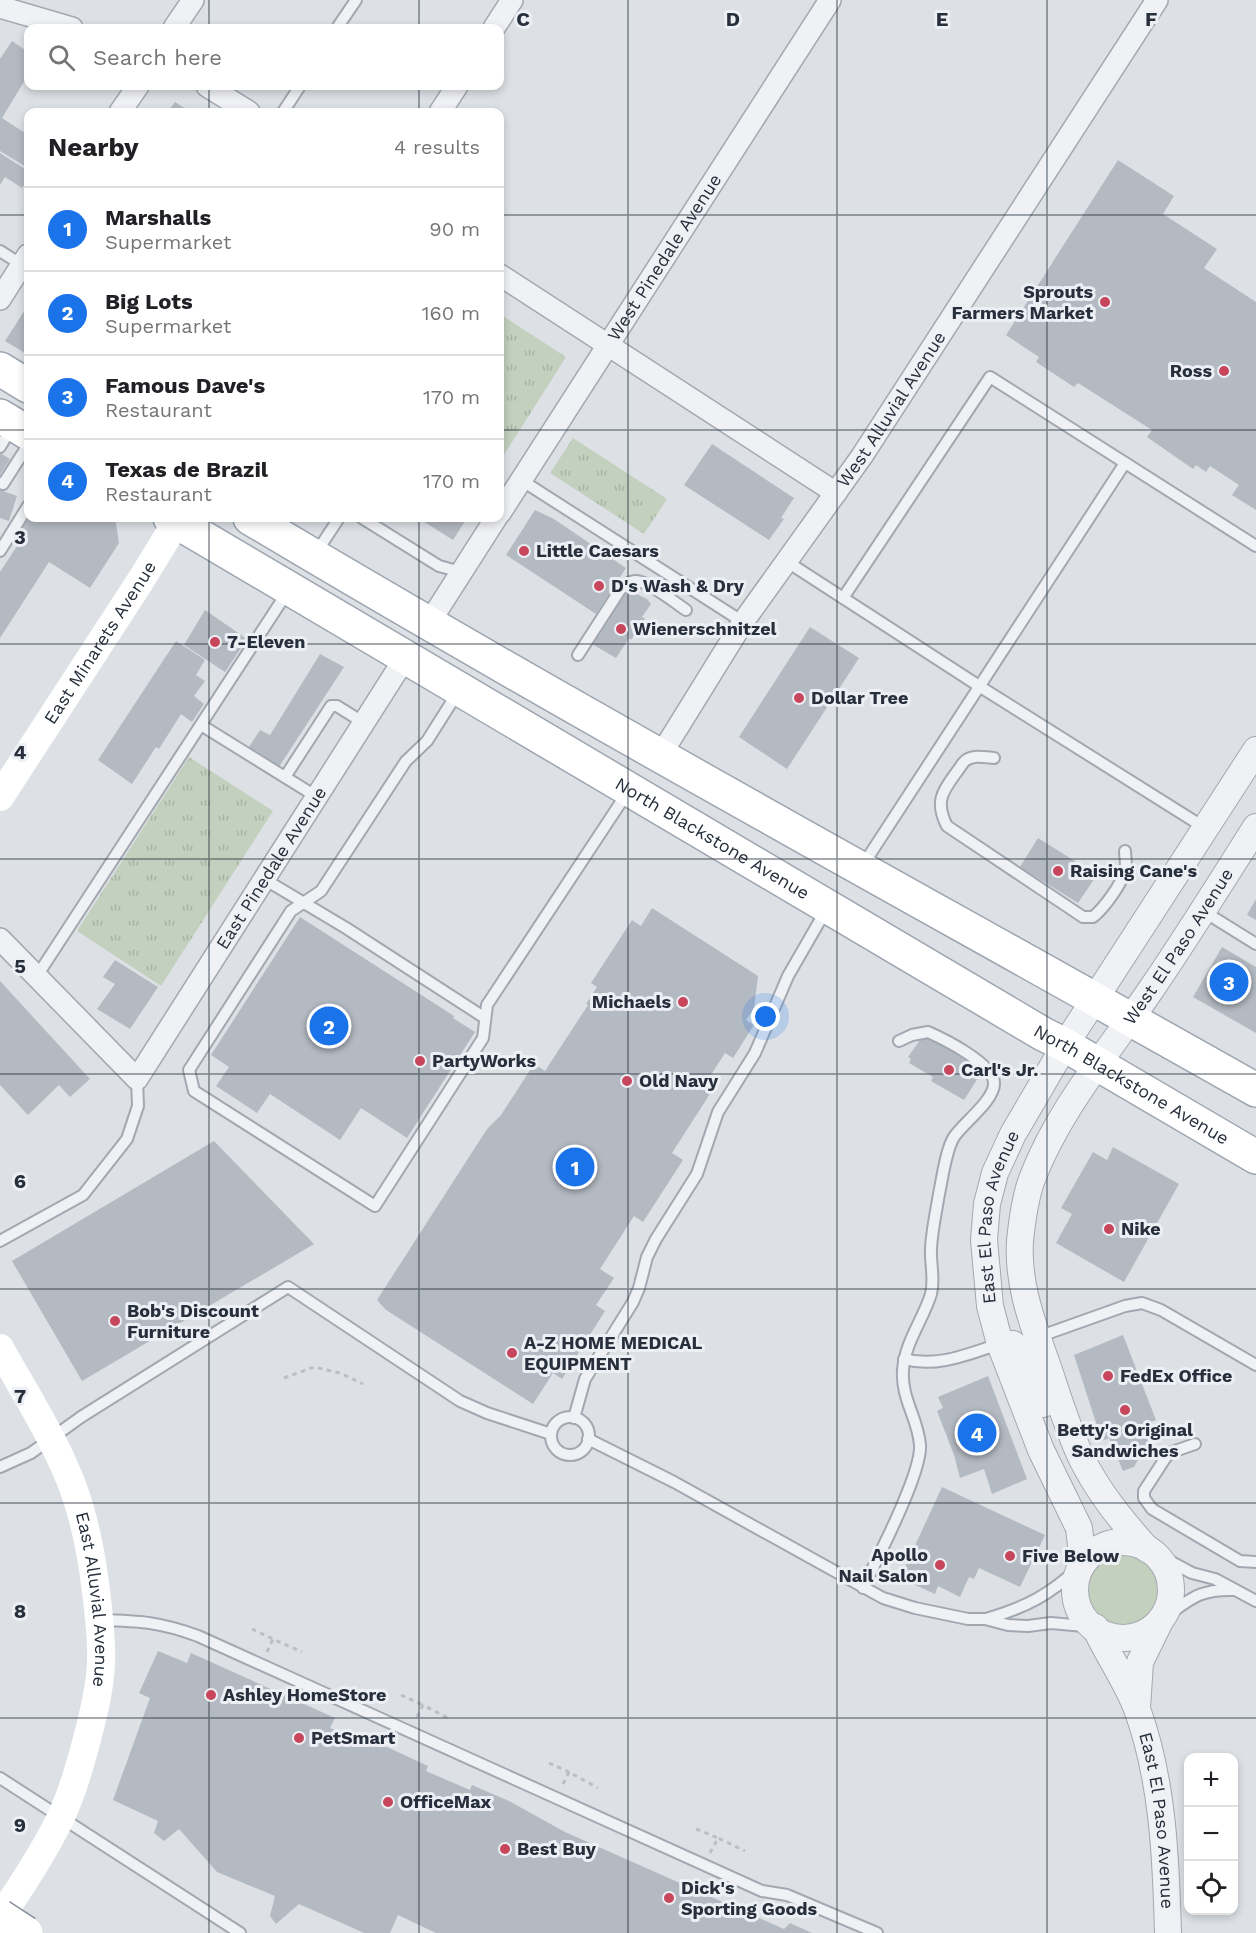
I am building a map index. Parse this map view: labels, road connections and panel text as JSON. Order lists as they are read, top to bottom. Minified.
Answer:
{"streets":{"main road":["East Minarets Avenue","North Blackstone Avenue","East Alluvial Avenue"],"street":["West Pinedale Avenue","West Alluvial Avenue","East Pinedale Avenue","West El Paso Avenue","East El Paso Avenue"]},"crossings":[["North Blackstone Avenue","East Pinedale Avenue"],["North Blackstone Avenue","West El Paso Avenue"],["North Blackstone Avenue","East El Paso Avenue"],["West El Paso Avenue","East El Paso Avenue"]],"places":["Sprouts Farmers Market","Ross","Little Caesars","D's Wash & Dry","Wienerschnitzel","7-Eleven","Dollar Tree","Raising Cane's","Michaels","PartyWorks","Carl's Jr.","Old Navy","Nike","Bob's Discount Furniture","A-Z HOME MEDICAL EQUIPMENT","FedEx Office","Betty's Original Sandwiches","Five Below","Apollo Nail Salon","Ashley HomeStore","PetSmart","OfficeMax","Best Buy","Dick's Sporting Goods"],"page":{"search":"Search here","heading":["Nearby","4 results"],"list":[{"mark":"1","name":"Marshalls","note":"Supermarket","value":"90 m"},{"mark":"2","name":"Big Lots","note":"Supermarket","value":"160 m"},{"mark":"3","name":"Famous Dave's","note":"Restaurant","value":"170 m"},{"mark":"4","name":"Texas de Brazil","note":"Restaurant","value":"170 m"}],"pins":["3","2","1","4"],"map_buttons":["+","−"]},"grid":{"columns":["C","D","E","F"],"rows":["3","4","5","6","7","8","9"]}}
